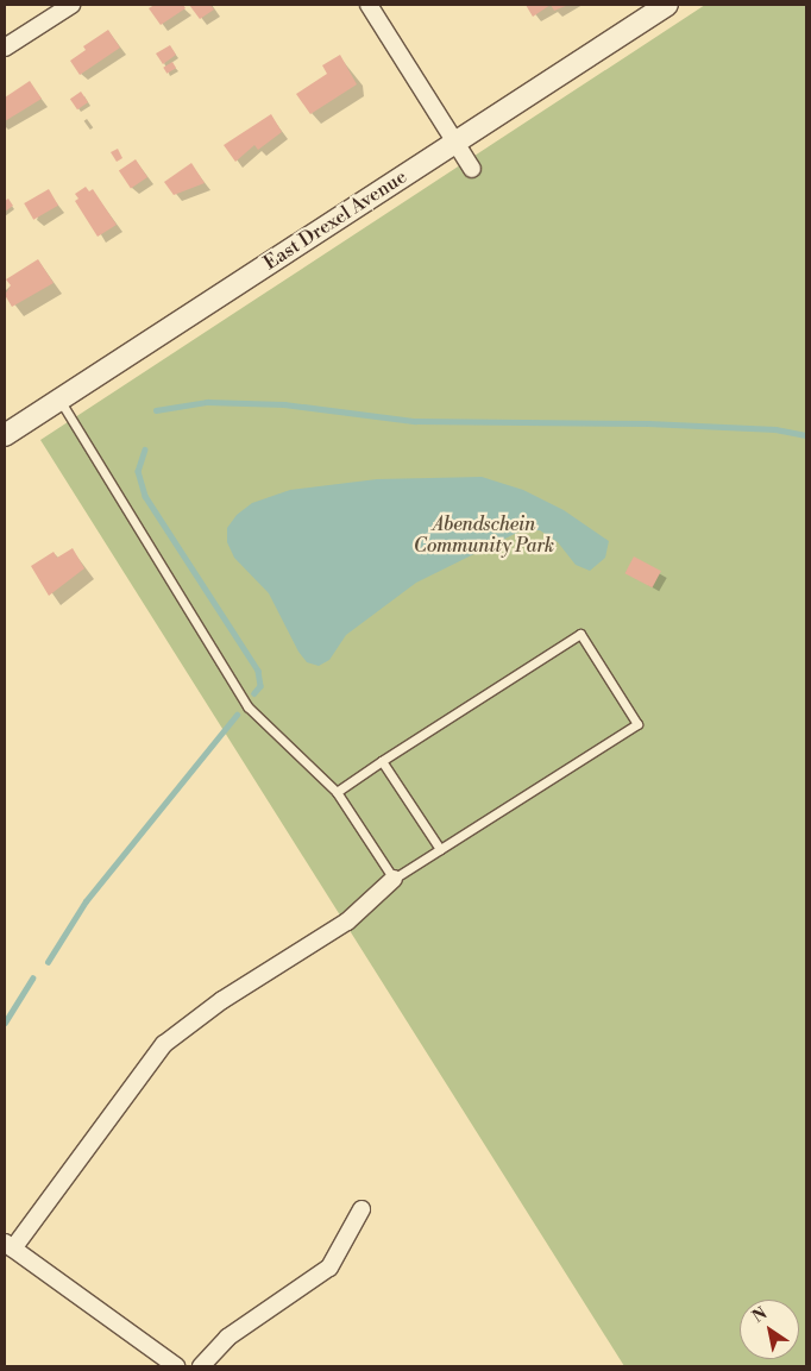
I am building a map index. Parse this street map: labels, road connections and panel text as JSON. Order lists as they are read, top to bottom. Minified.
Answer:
{"streets":{"street":["East Drexel Avenue"]},"parks":["Abendschein Community Park"],"north":"top left"}
